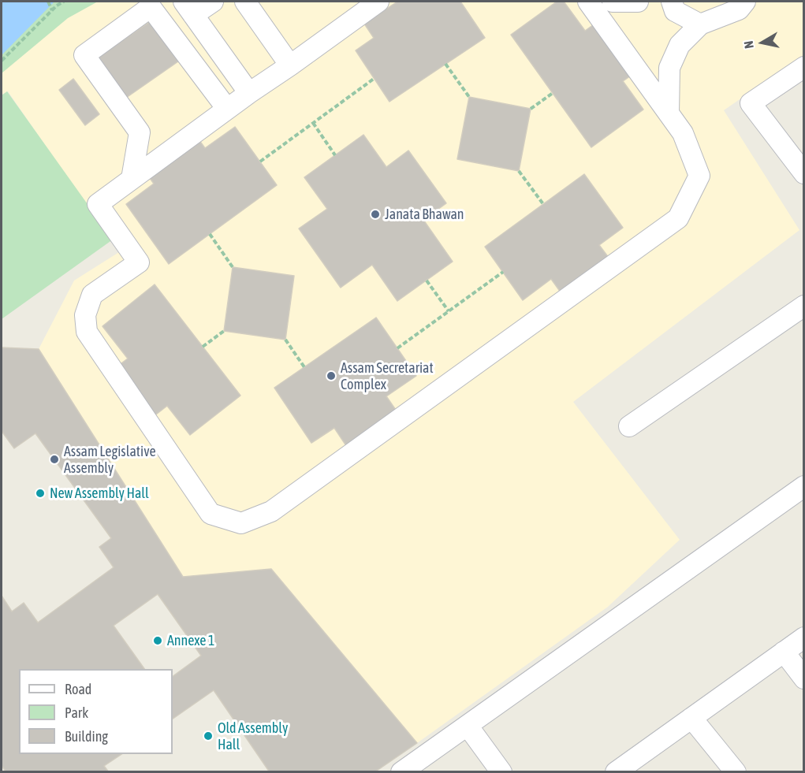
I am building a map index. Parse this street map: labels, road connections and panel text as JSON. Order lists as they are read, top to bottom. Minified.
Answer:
{"places":["Janata Bhawan","Assam Secretariat Complex","Assam Legislative Assembly","New Assembly Hall","Annexe 1","Old Assembly Hall"],"legend":["Road","Park","Building"],"north":"left"}
